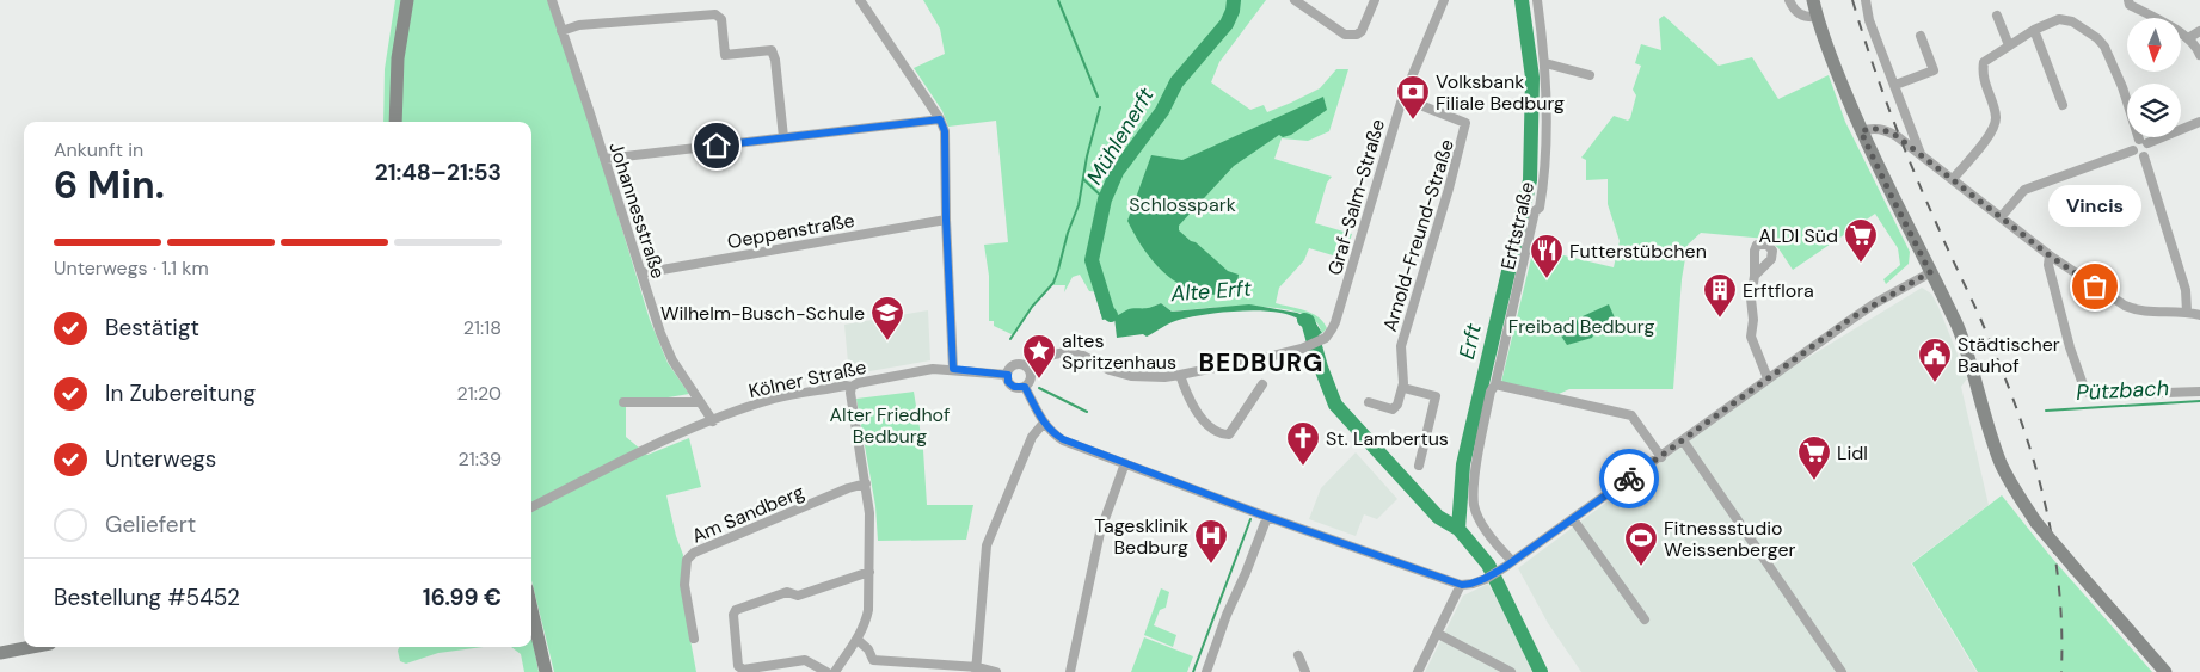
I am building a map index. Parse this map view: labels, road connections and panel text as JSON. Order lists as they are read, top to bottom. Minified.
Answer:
{"streets":{"street":["Graf-Salm-Straße","Johannesstraße","Erftstraße","Oeppenstraße","Arnold-Freund-Straße","Kölner Straße","Am Sandberg"]},"crossings":[["Graf-Salm-Straße","Arnold-Freund-Straße"],["Johannesstraße","Oeppenstraße"],["Johannesstraße","Kölner Straße"]],"districts":["BEDBURG"],"water":["Mühlenerft","Alte Erft","Erft","Pützbach"],"parks":["Schlosspark","Freibad Bedburg","Alter Friedhof Bedburg"],"places":{"bank":["Volksbank Filiale Bedburg"],"supermarket":["ALDI Süd","Lidl"],"restaurant":["Futterstübchen"],"other":["Vincis"],"building":["Erftflora"],"school or university":["Wilhelm-Busch-Schule"],"place":["altes Spritzenhaus"],"public building":["Städtischer Bauhof"],"church":["St. Lambertus"],"hospital":["Tagesklinik Bedburg"],"sports":["Fitnessstudio Weissenberger"]},"north":"bottom","page":{"heading":["6 Min.","Ankunft in","21:48–21:53"],"panel":["Bestellung #5452","16.99 €"],"bubble":"Vincis","bar":"Unterwegs · 1.1 km","list":[["Bestätigt","21:18"],["In Zubereitung","21:20"],["Unterwegs","21:39"],"Geliefert"]}}
